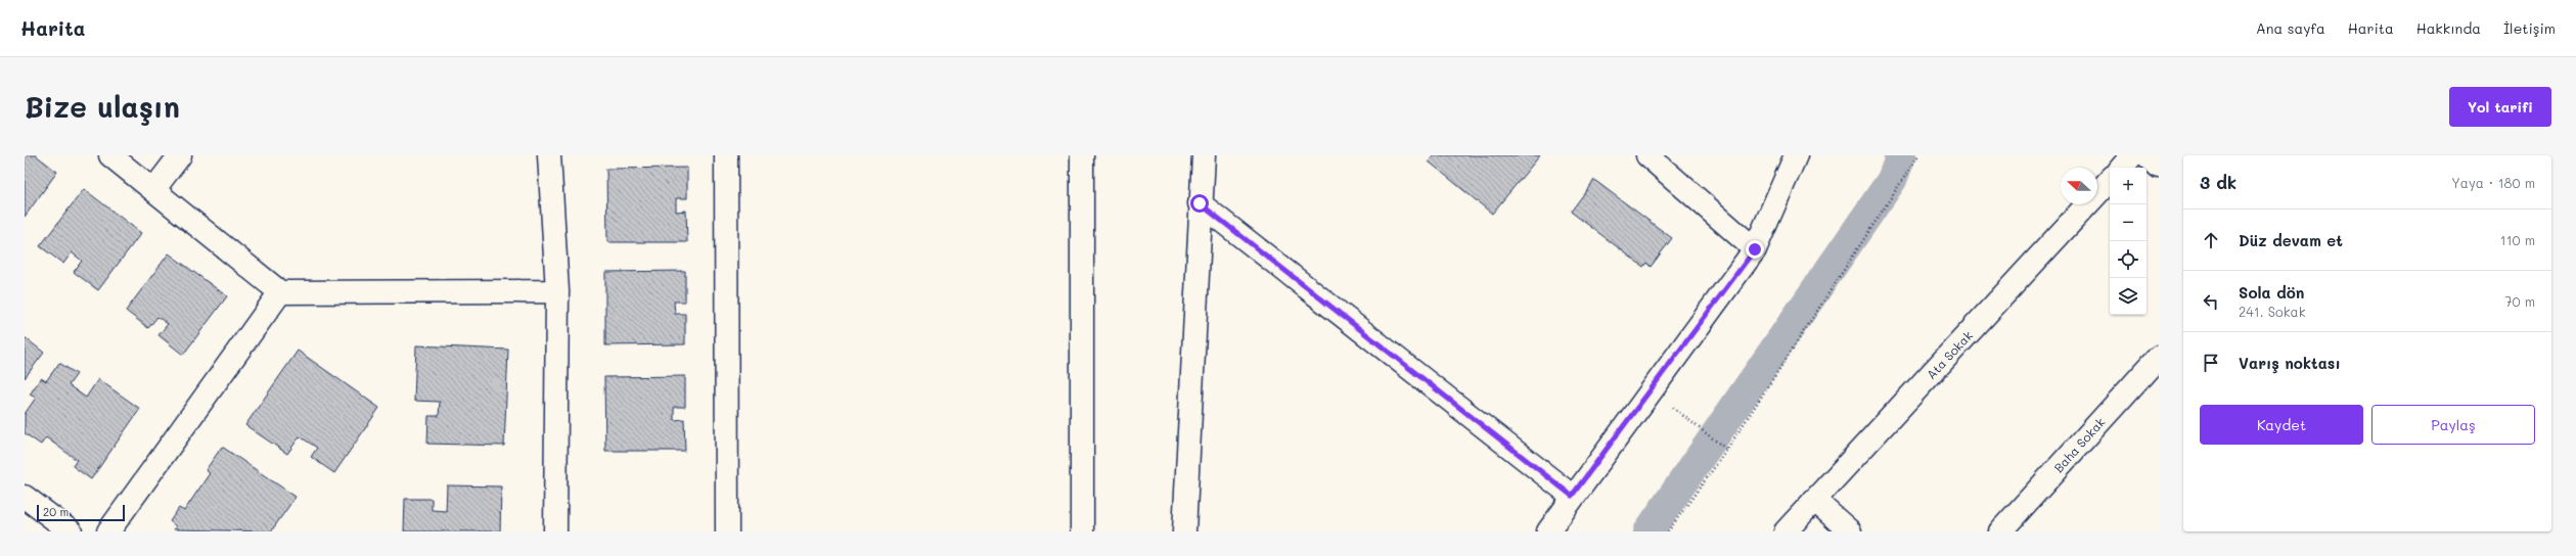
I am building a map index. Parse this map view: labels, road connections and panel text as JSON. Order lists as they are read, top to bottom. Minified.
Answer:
{"streets":{"street":["Ata Sokak","Baha Sokak"]},"scale_bar":"20 m","north":"left","page":{"header":"Harita","nav":["Ana sayfa","Harita","Hakkında","İletişim"],"buttons":["Yol tarifi",["Kaydet","Paylaş"]],"title":"Bize ulaşın","heading":["3 dk","Yaya · 180 m"],"map_buttons":["+","−"],"list":[["Düz devam et","110 m"],["Sola dön","241. Sokak","70 m"],"Varış noktası"],"scale":"20 m"}}
